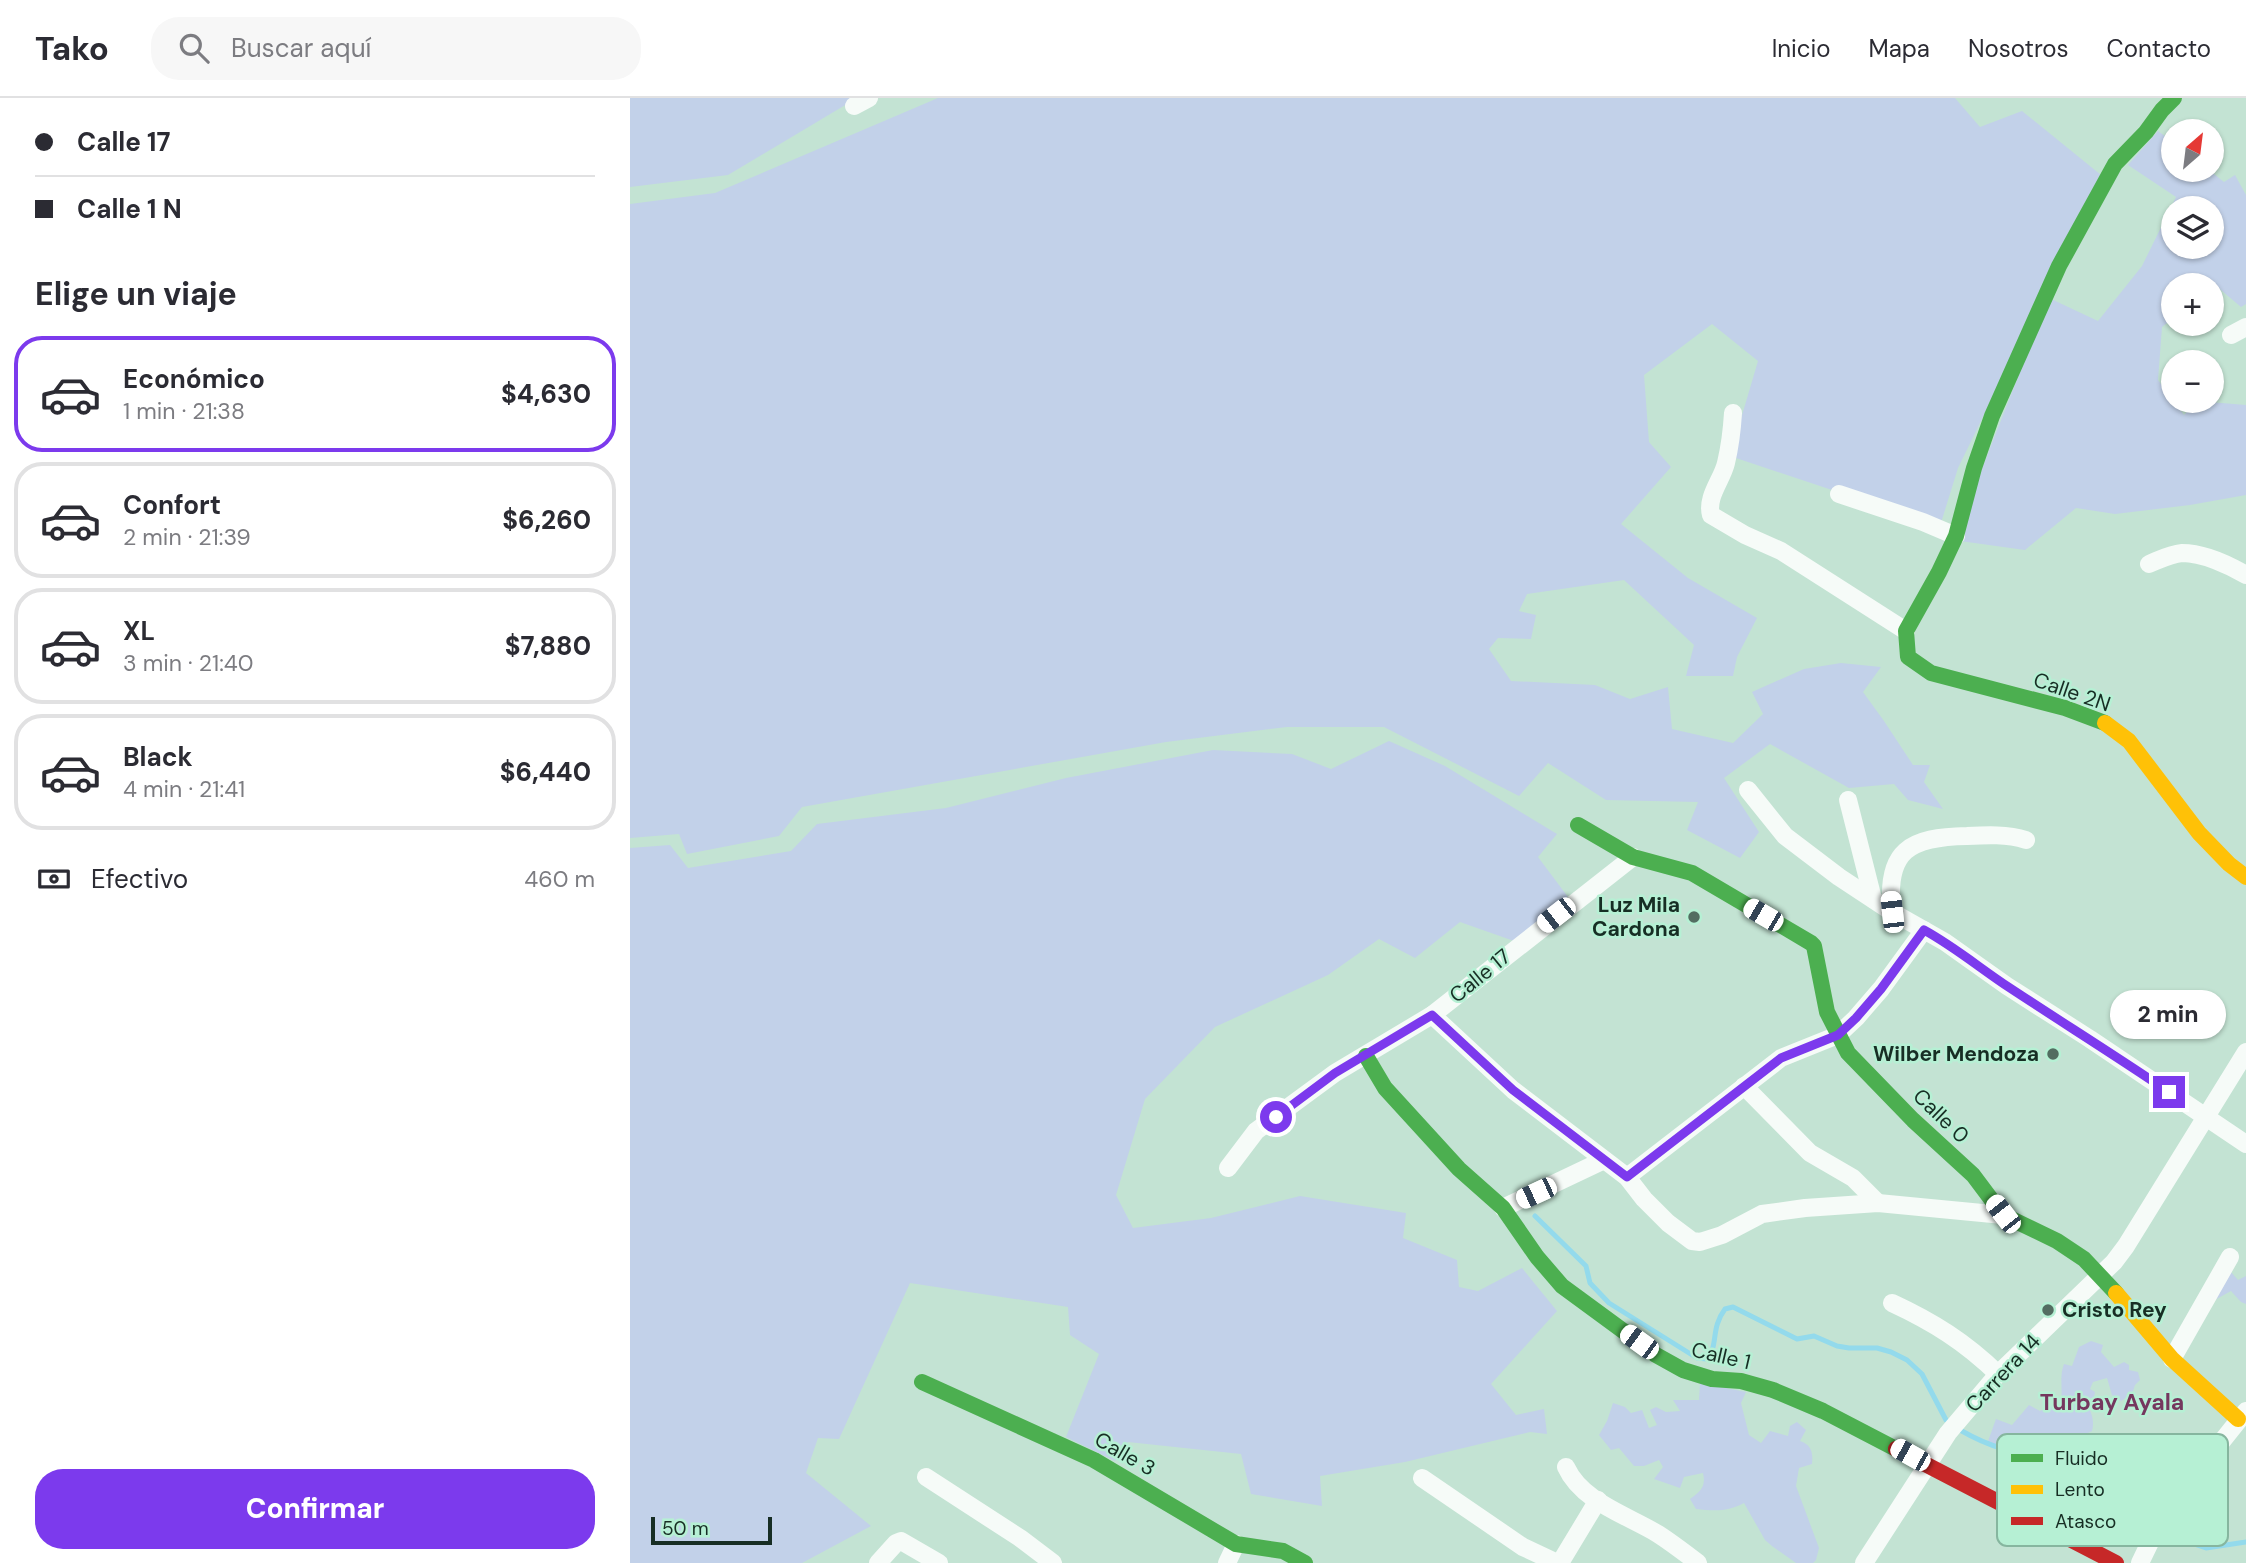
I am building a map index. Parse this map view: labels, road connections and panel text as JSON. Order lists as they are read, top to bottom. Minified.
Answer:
{"streets":{"street":["Calle 2N","Calle 17","Calle 0","Calle 1","Carrera 14","Calle 3"]},"crossings":[["Calle 17","Calle 0"],["Calle 17","Calle 1"],["Calle 0","Carrera 14"],["Calle 1","Carrera 14"]],"districts":["Turbay Ayala"],"places":["Luz Mila Cardona","Wilber Mendoza","Cristo Rey"],"legend":["Fluido","Lento","Atasco"],"scale_bar":"50 m","north":"top right","page":{"header":"Tako","search":"Buscar aquí","nav":["Inicio","Mapa","Nosotros","Contacto"],"banner":["Calle 17","Calle 1 N"],"map_buttons":["+","−"],"heading":"Elige un viaje","list":[{"name":"Económico","note":"1 min · 21:38","value":"$4,630"},{"name":"Confort","note":"2 min · 21:39","value":"$6,260"},{"name":"XL","note":"3 min · 21:40","value":"$7,880"},{"name":"Black","note":"4 min · 21:41","value":"$6,440"}],"pay":["Efectivo","460 m"],"bubble":"2 min","buttons":"Confirmar","scale":"50 m"}}
